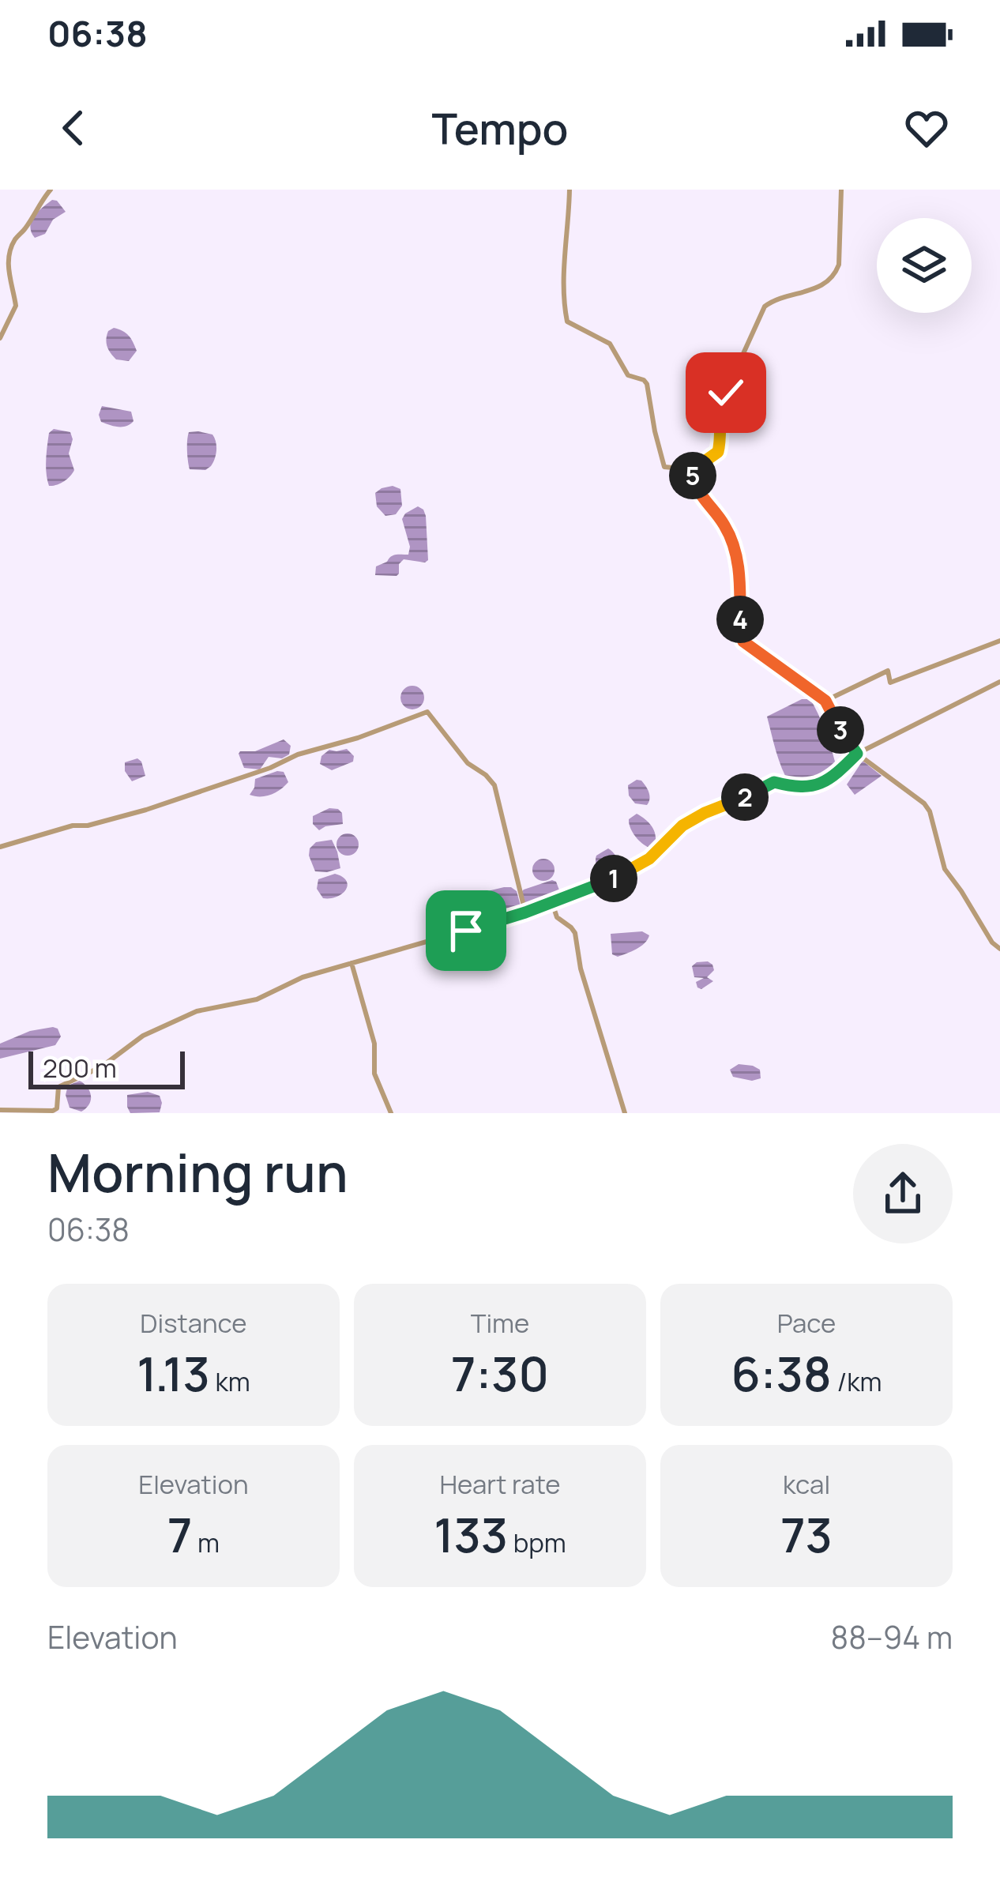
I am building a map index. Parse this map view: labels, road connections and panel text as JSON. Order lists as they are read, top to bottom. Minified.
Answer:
{"scale_bar":"200 m","page":{"status":"06:38","header":"Tempo","pins":["5","4","3","2","1"],"scale":"200 m","heading":["Morning run","06:38"],"stats":[["Distance","1.13 km"],["Time","7:30"],["Pace","6:38 /km"],["Elevation","7 m"],["Heart rate","133 bpm"],["kcal","73"]],"chart":["Elevation","88–94 m"]}}
